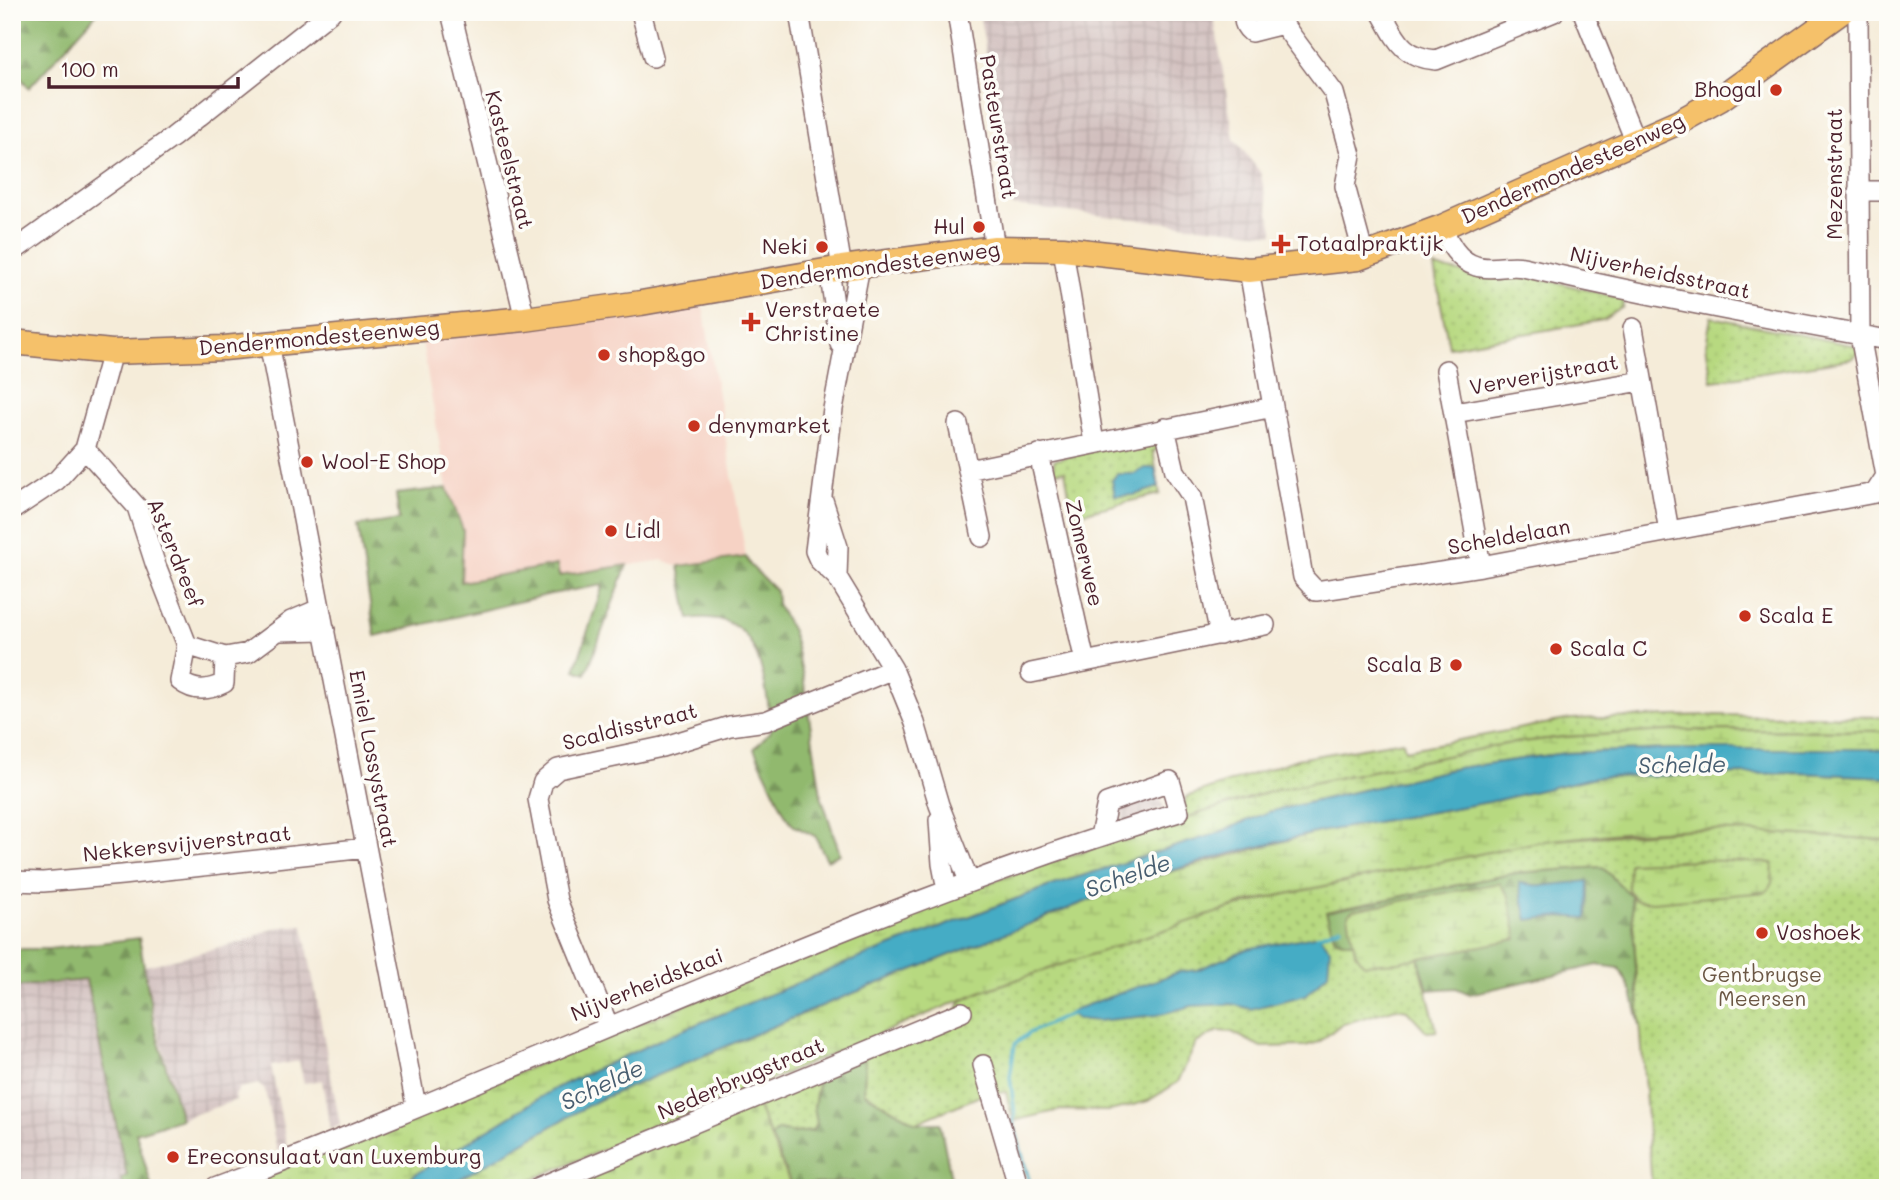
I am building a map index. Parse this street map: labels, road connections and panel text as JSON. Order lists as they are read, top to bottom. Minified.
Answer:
{"streets":{"main road":["Dendermondesteenweg"],"street":["Pasteurstraat","Kasteelstraat","Mezenstraat","Nijverheidsstraat","Ververijstraat","Scheldelaan","Asterdreef","Zomerwee","Scaldisstraat","Emiel Lossystraat","Nekkersvijverstraat","Nijverheidskaai","Nederbrugstraat"]},"crossings":[["Pasteurstraat","Dendermondesteenweg"],["Kasteelstraat","Dendermondesteenweg"],["Dendermondesteenweg","Nijverheidsstraat"],["Dendermondesteenweg","Scheldelaan"],["Dendermondesteenweg","Emiel Lossystraat"],["Mezenstraat","Nijverheidsstraat"],["Mezenstraat","Scheldelaan"],["Nijverheidsstraat","Scheldelaan"],["Ververijstraat","Scheldelaan"],["Scaldisstraat","Nijverheidskaai"],["Emiel Lossystraat","Nekkersvijverstraat"],["Emiel Lossystraat","Nijverheidskaai"]],"water":["Schelde"],"parks":["Gentbrugse Meersen"],"places":{"other":["Bhogal","Hul","Neki","shop&go","denymarket","Wool-E Shop","Lidl","Scala E","Scala C","Scala B","Voshoek","Ereconsulaat van Luxemburg"],"health":["Totaalpraktijk","Verstraete Christine"]},"scale_bar":"100 m"}
